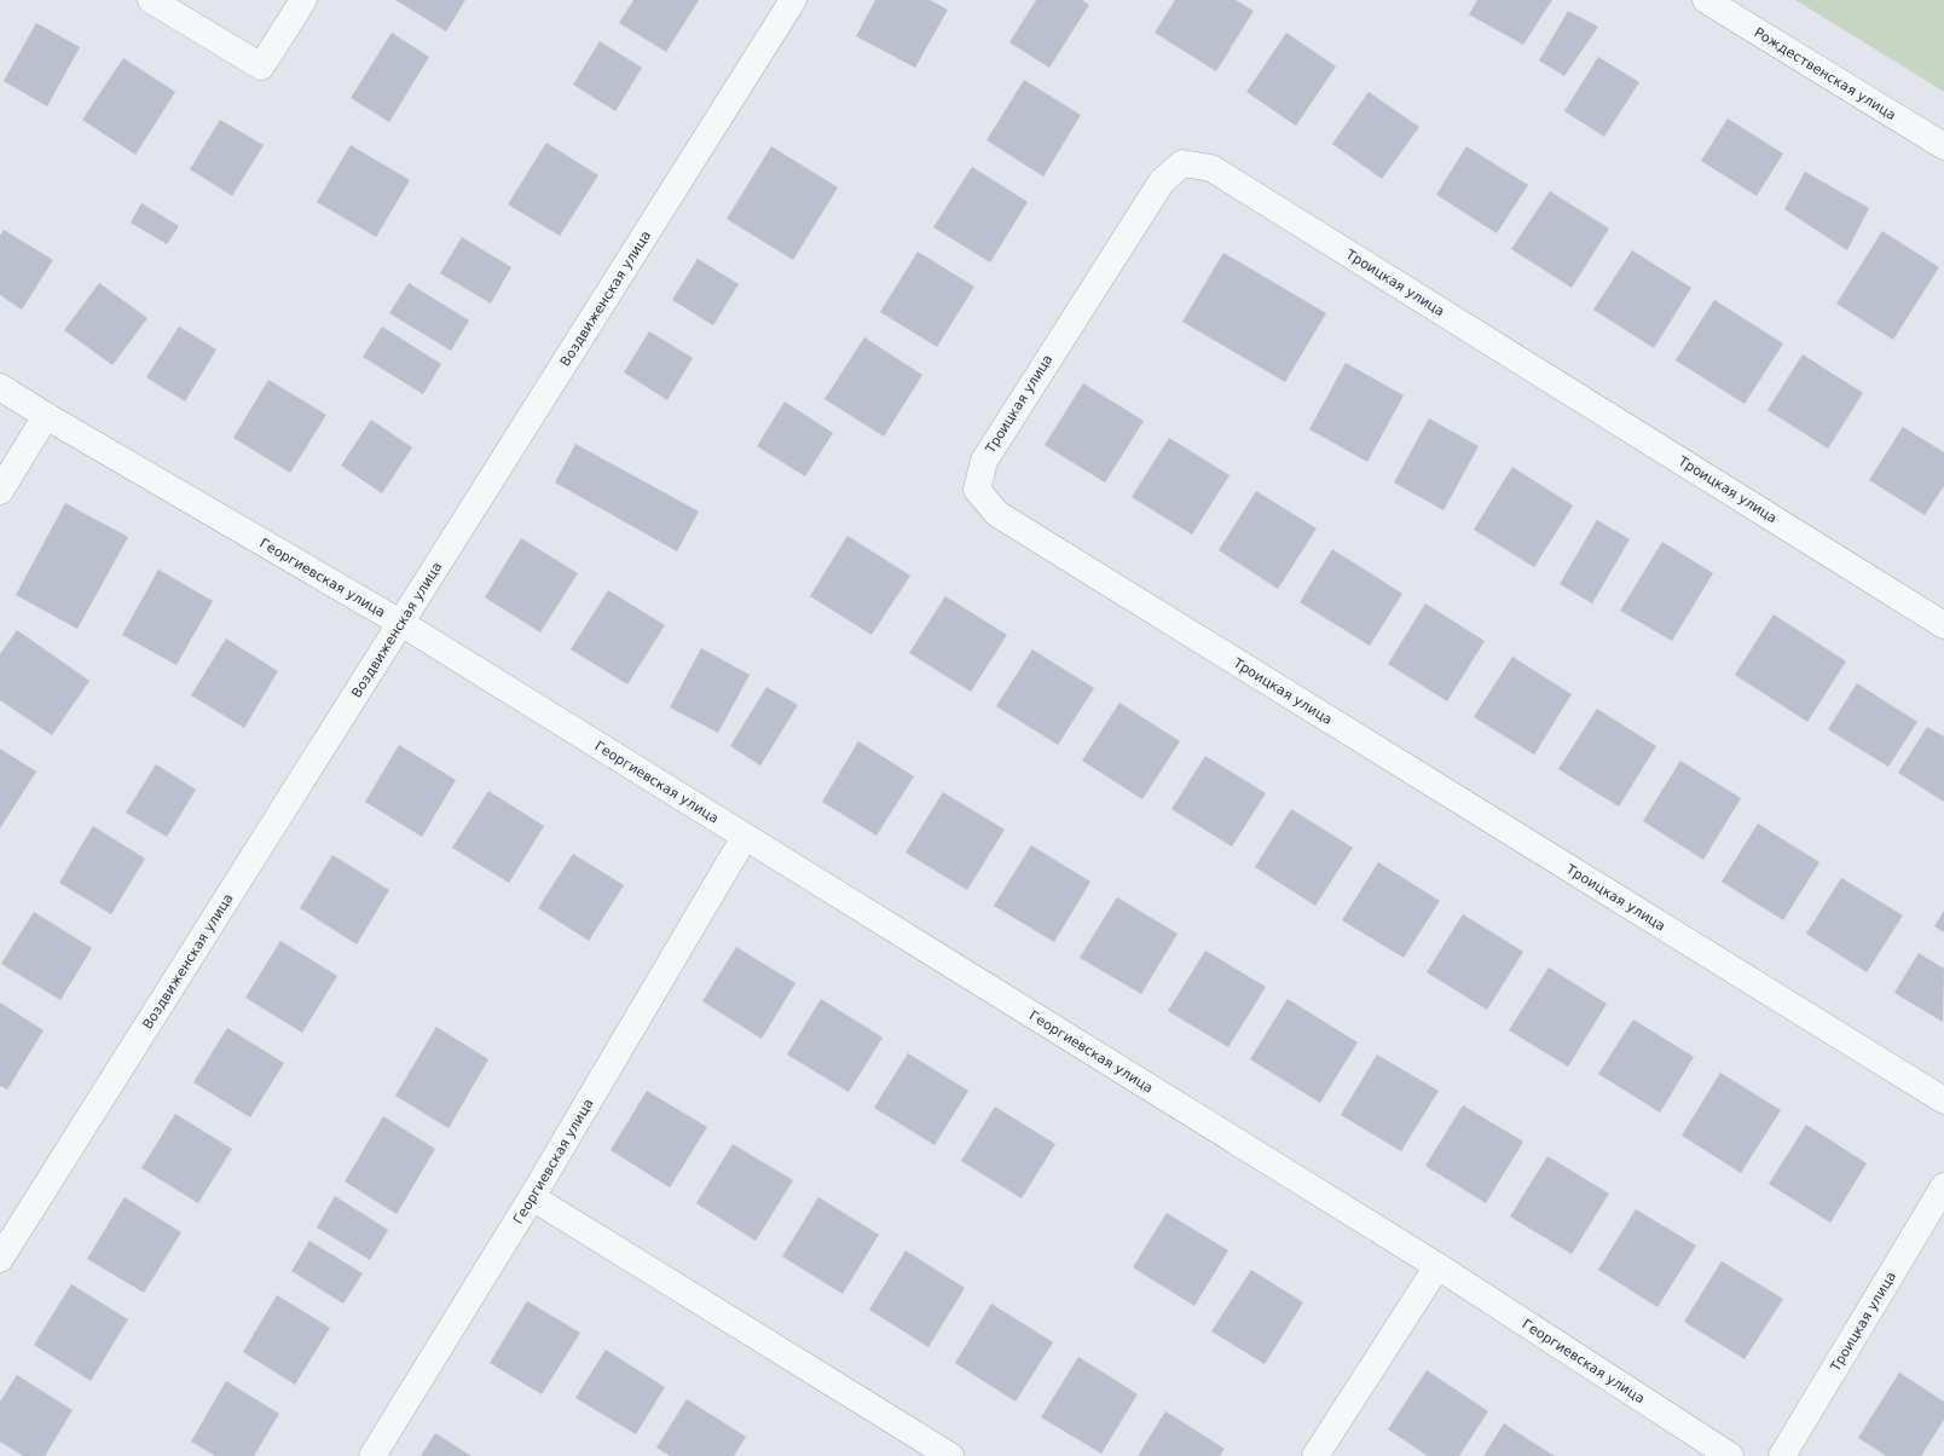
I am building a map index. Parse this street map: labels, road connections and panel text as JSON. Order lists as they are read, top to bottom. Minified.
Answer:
{"streets":{"street":["Рождественская улица","Троицкая улица","Воздвиженская улица","Георгиевская улица"]},"crossings":[["Воздвиженская улица","Георгиевская улица"]]}
